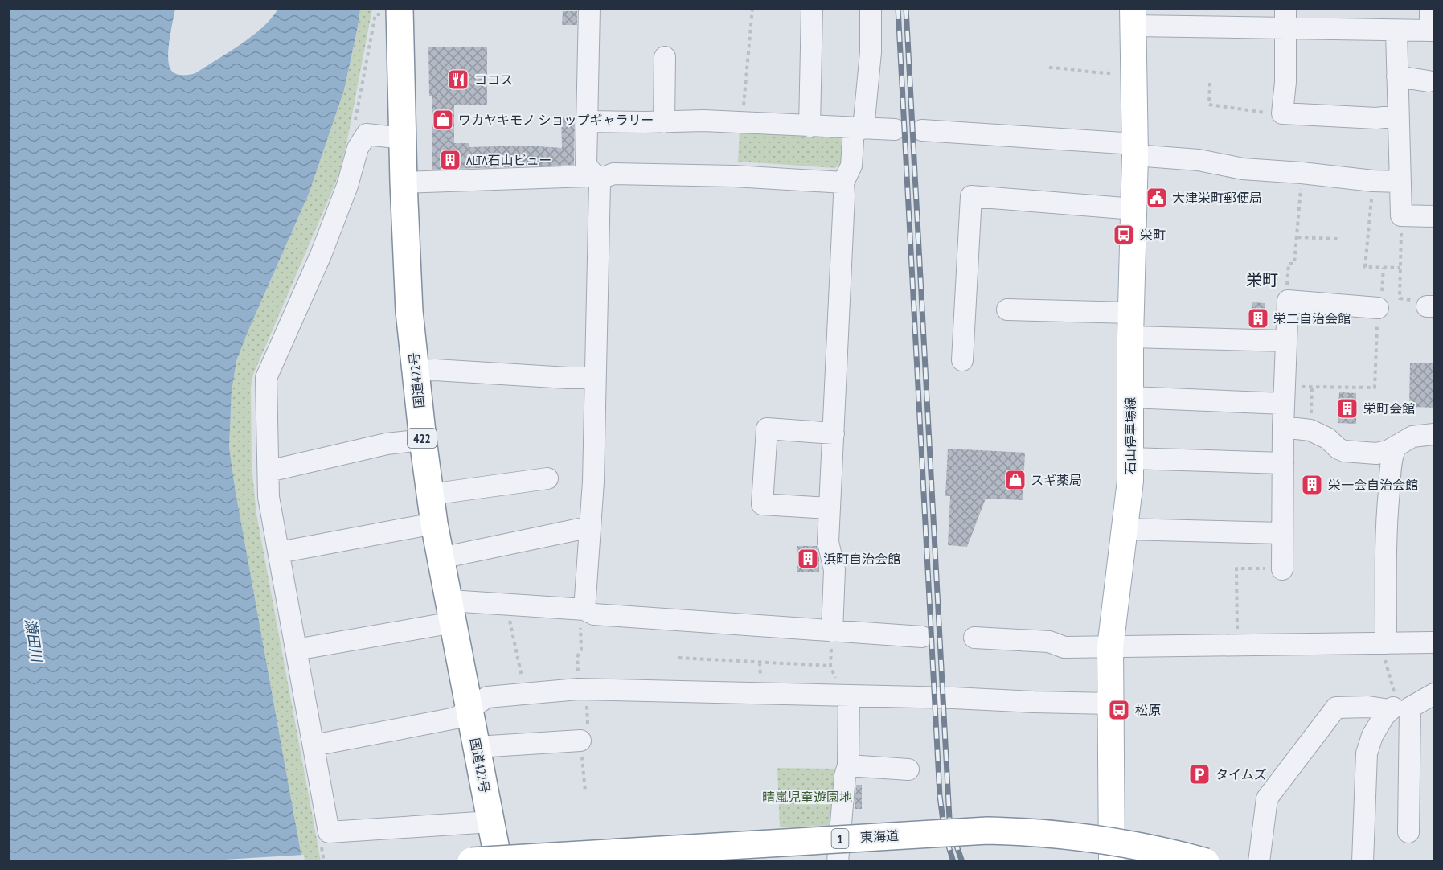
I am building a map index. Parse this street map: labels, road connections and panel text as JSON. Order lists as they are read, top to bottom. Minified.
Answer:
{"streets":{"highway":["国道422号","422","東海道","1"],"main road":["石山停車場線"]},"districts":["栄町"],"water":["瀬田川"],"parks":["晴嵐児童遊園地"],"places":{"restaurant":["ココス"],"shop":["ワカヤキモノ ショップギャラリー","スギ薬局"],"building":["ALTA石山ビュー","栄二自治会館","栄町会館","栄一会自治会館","浜町自治会館"],"public building":["大津栄町郵便局"],"bus stop":["栄町","松原"],"parking":["タイムズ"]}}
